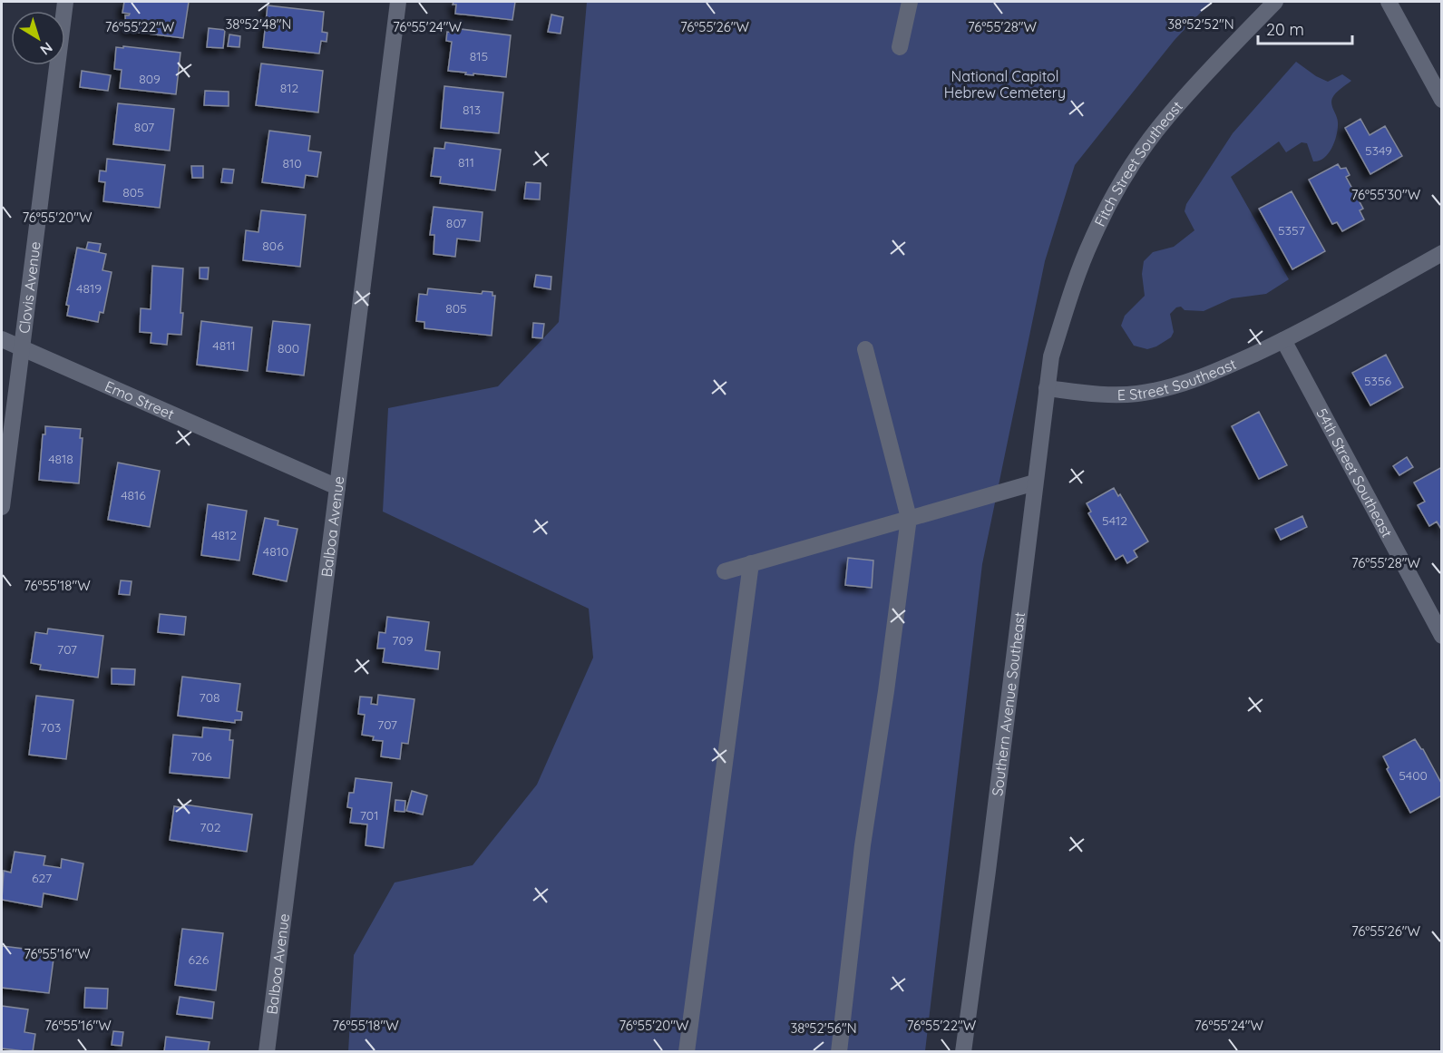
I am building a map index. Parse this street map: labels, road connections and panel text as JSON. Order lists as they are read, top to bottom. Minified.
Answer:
{"streets":{"street":["Fitch Street Southeast","Clovis Avenue","E Street Southeast","Emo Street","54th Street Southeast","Balboa Avenue","Southern Avenue Southeast"]},"crossings":[["Fitch Street Southeast","Southern Avenue Southeast"],["Clovis Avenue","Emo Street"],["E Street Southeast","54th Street Southeast"],["E Street Southeast","Southern Avenue Southeast"],["Emo Street","Balboa Avenue"]],"parks":["National Capitol Hebrew Cemetery"],"house_numbers":["815","809","812","813","807","5349","811","810","805","807","5357","806","4819","805","4811","800","5356","4818","4816","5412","4812","4810","709","707","708","707","703","706","5400","701","702","627","626"],"scale_bar":"20 m","north":"bottom right","coordinates":["38°52'48\"N","38°52'52\"N","76°55'22\"W","76°55'24\"W","76°55'28\"W","76°55'26\"W","76°55'30\"W","76°55'20\"W","76°55'18\"W","76°55'16\"W","38°52'56\"N"]}
